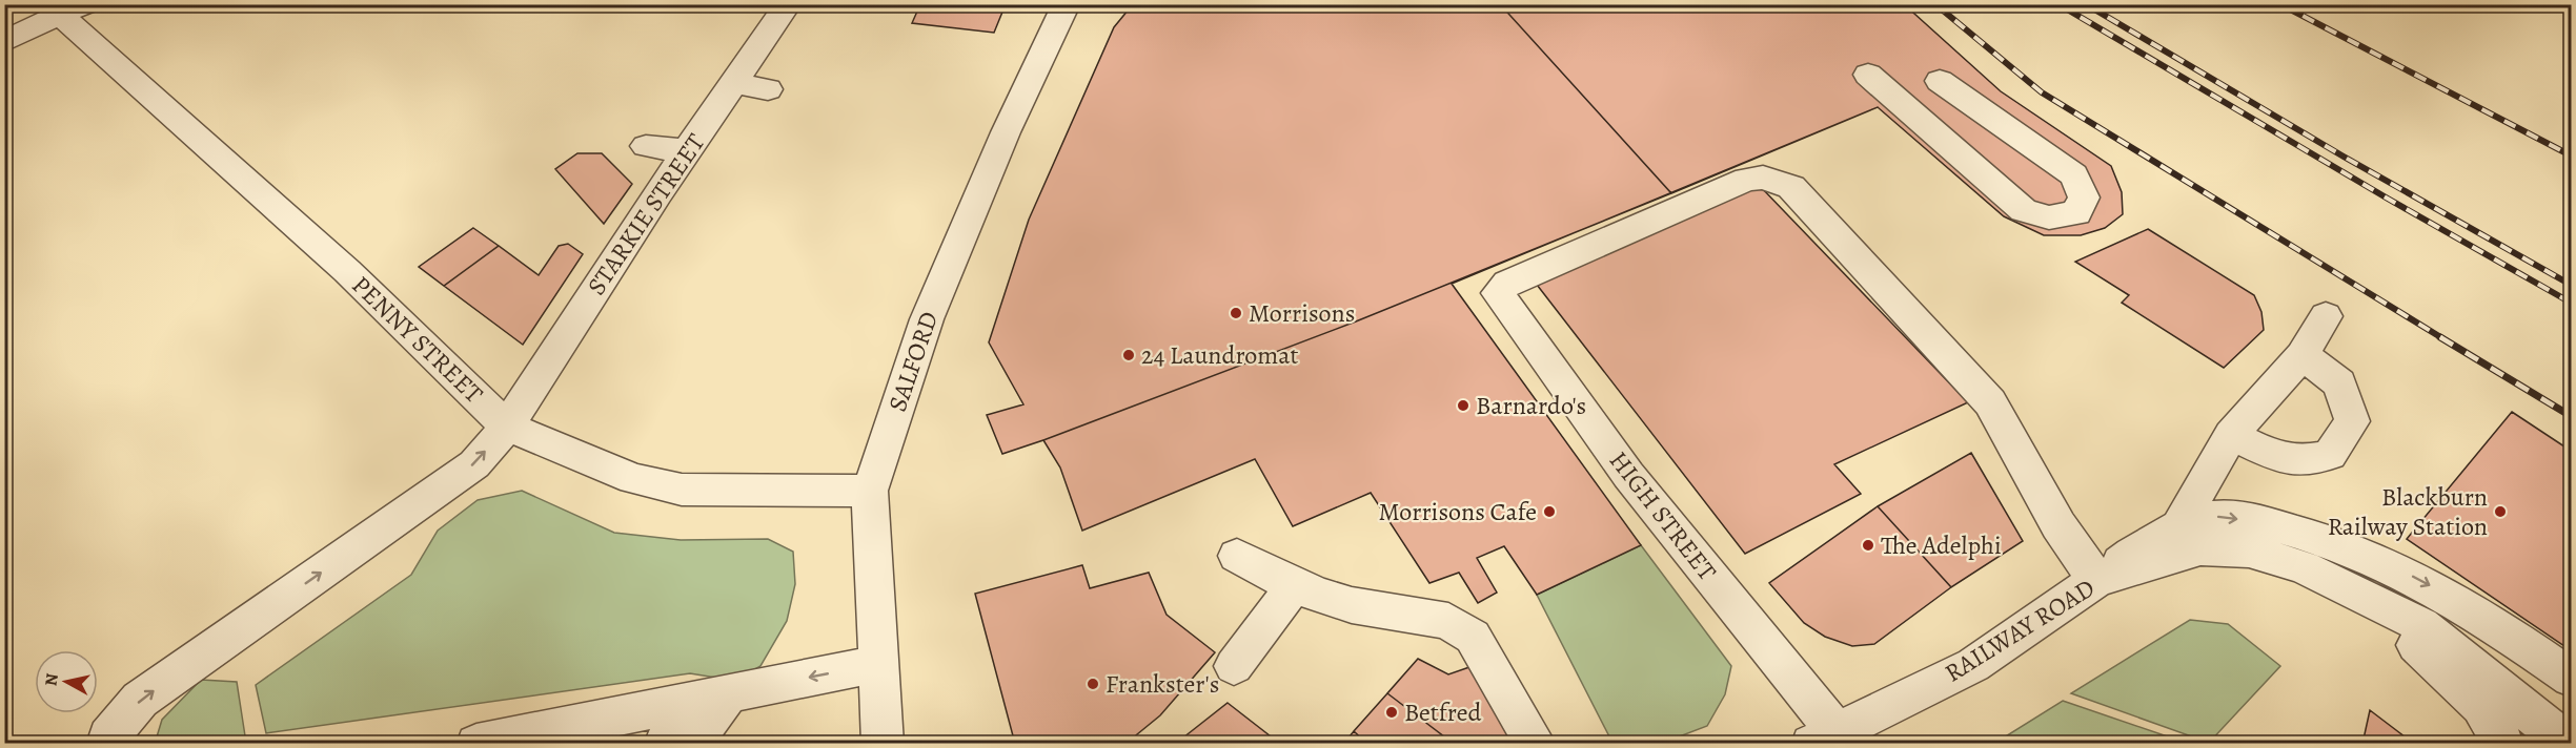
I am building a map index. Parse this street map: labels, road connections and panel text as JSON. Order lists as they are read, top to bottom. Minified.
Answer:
{"streets":{"street":["STARKIE STREET","PENNY STREET","SALFORD","HIGH STREET","RAILWAY ROAD"]},"crossings":[["STARKIE STREET","PENNY STREET"],["PENNY STREET","SALFORD"],["HIGH STREET","RAILWAY ROAD"]],"one_way":["STARKIE STREET"],"places":["Morrisons","24 Laundromat","Barnardo's","Morrisons Cafe","Blackburn Railway Station","The Adelphi","Frankster's","Betfred"],"north":"left"}
